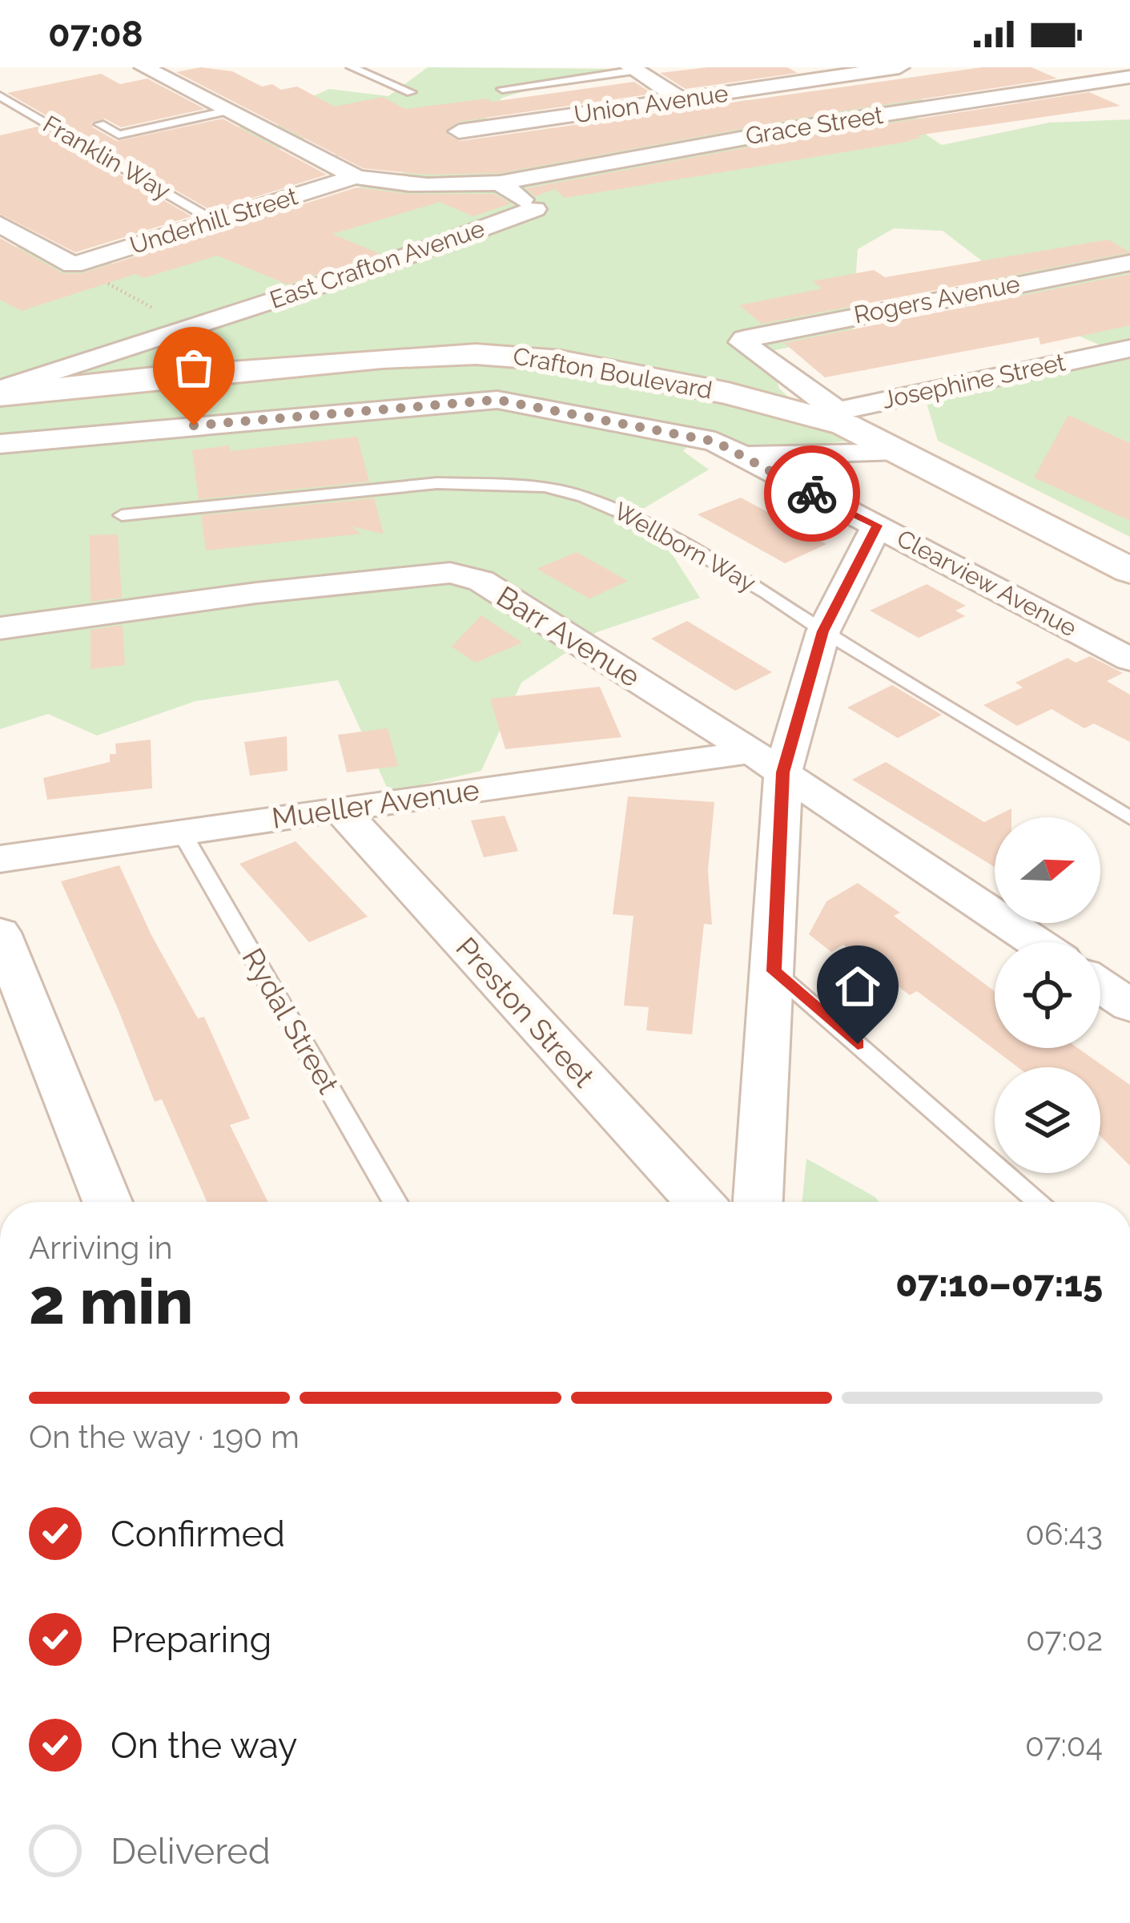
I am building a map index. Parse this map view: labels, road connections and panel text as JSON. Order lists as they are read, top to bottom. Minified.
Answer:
{"streets":{"main road":["Crafton Boulevard"],"street":["Union Avenue","Grace Street","Underhill Street","East Crafton Avenue","Rogers Avenue","Josephine Street","Clearview Avenue","Barr Avenue","Mueller Avenue","Preston Street"],"lane":["Franklin Way","Wellborn Way","Rydal Street"]},"crossings":[["Grace Street","Underhill Street"],["Grace Street","East Crafton Avenue"],["Franklin Way","Underhill Street"],["East Crafton Avenue","Crafton Boulevard"],["Rogers Avenue","Crafton Boulevard"],["Rogers Avenue","Josephine Street"],["Crafton Boulevard","Josephine Street"],["Barr Avenue","Mueller Avenue"],["Mueller Avenue","Preston Street"],["Mueller Avenue","Rydal Street"]],"north":"right","page":{"status":"07:08","heading":["2 min","Arriving in","07:10–07:15"],"bar":"On the way · 190 m","list":[["Confirmed","06:43"],["Preparing","07:02"],["On the way","07:04"],"Delivered"]}}
